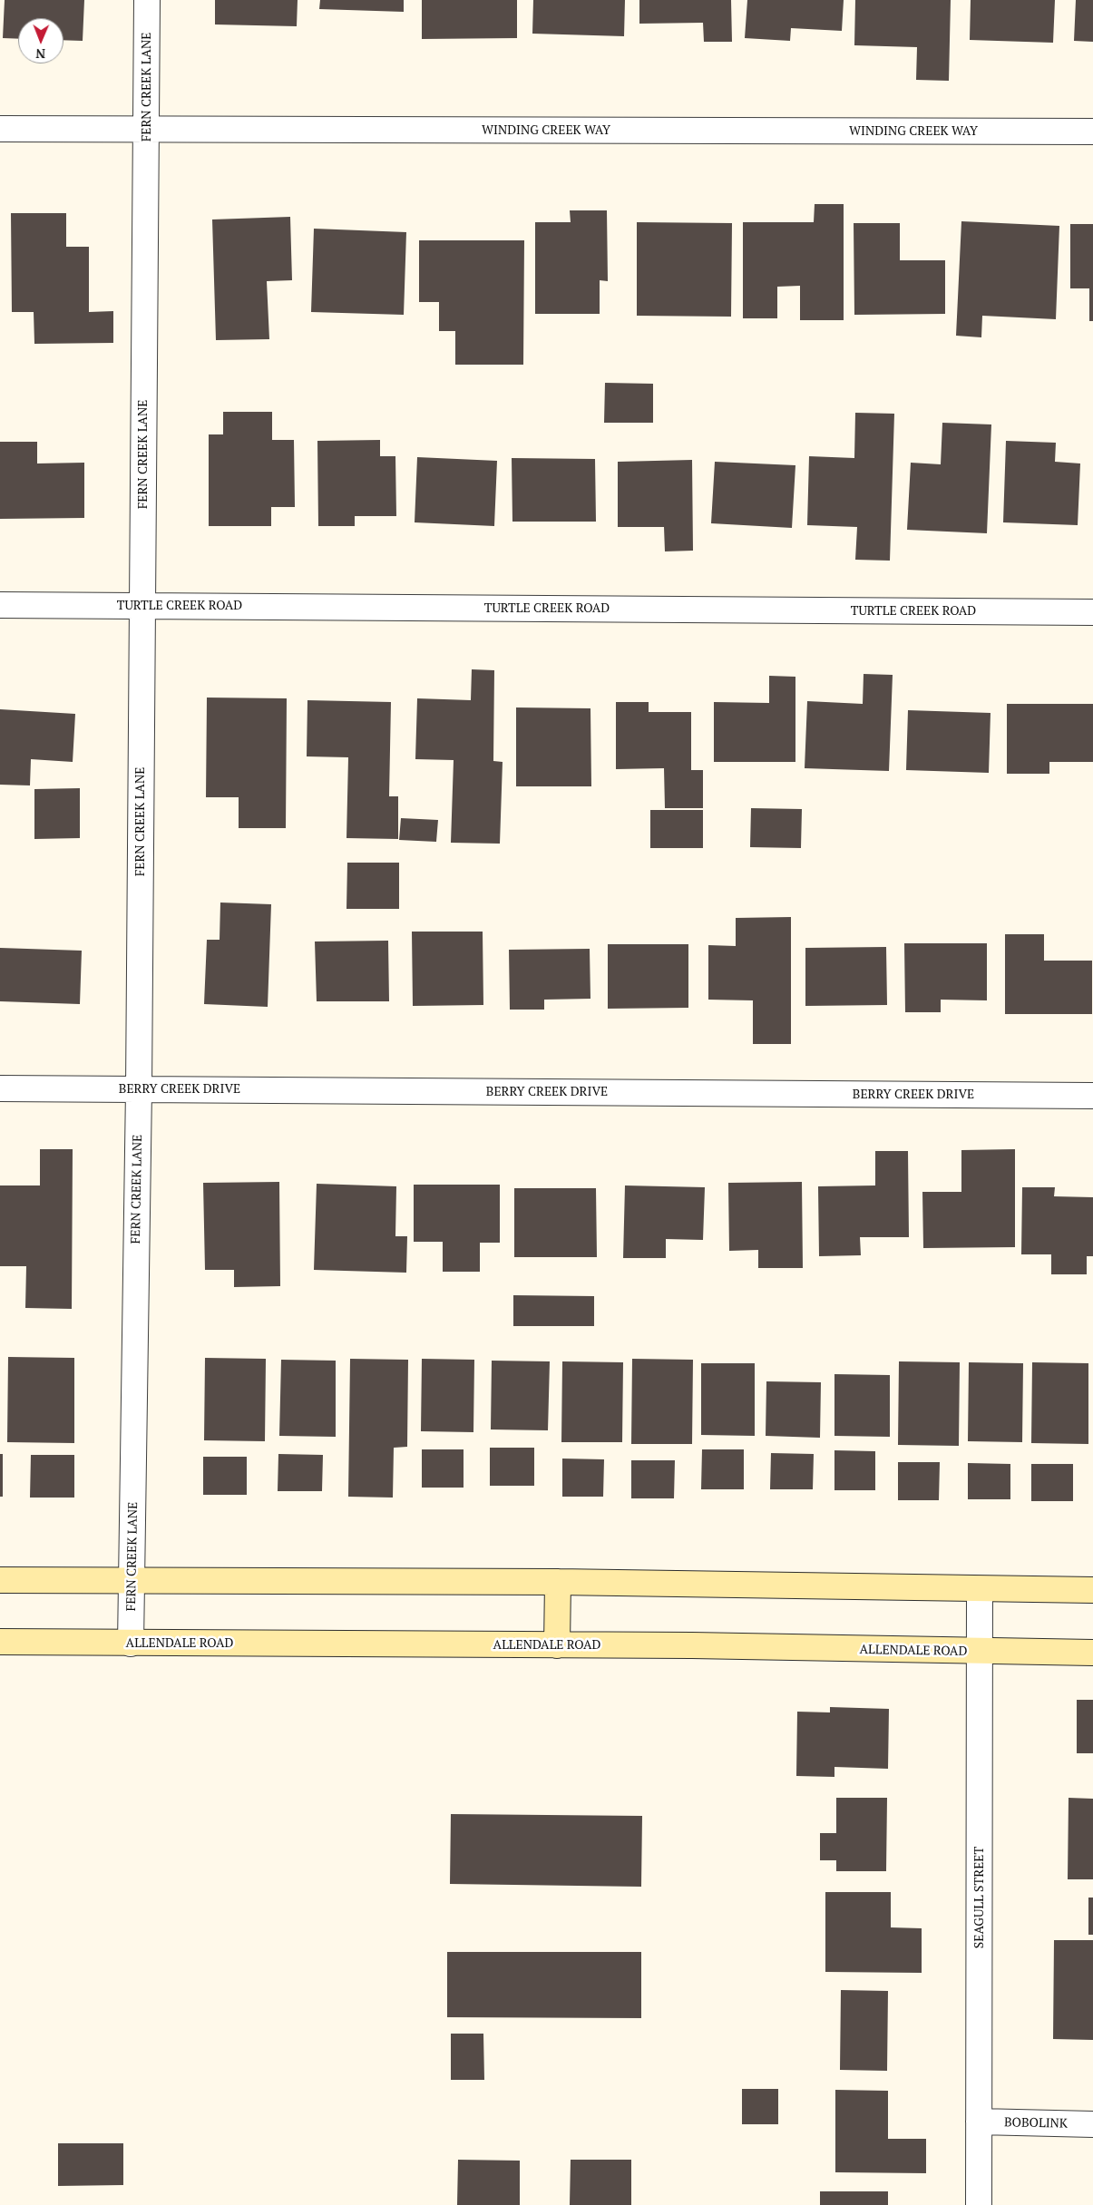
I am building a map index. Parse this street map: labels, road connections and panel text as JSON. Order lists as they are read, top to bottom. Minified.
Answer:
{"streets":{"main road":["ALLENDALE ROAD"],"street":["FERN CREEK LANE","WINDING CREEK WAY","TURTLE CREEK ROAD","BERRY CREEK DRIVE","SEAGULL STREET","BOBOLINK"]},"crossings":[["FERN CREEK LANE","WINDING CREEK WAY"],["FERN CREEK LANE","TURTLE CREEK ROAD"],["FERN CREEK LANE","BERRY CREEK DRIVE"],["FERN CREEK LANE","ALLENDALE ROAD"],["ALLENDALE ROAD","SEAGULL STREET"],["SEAGULL STREET","BOBOLINK"]],"north":"bottom"}
